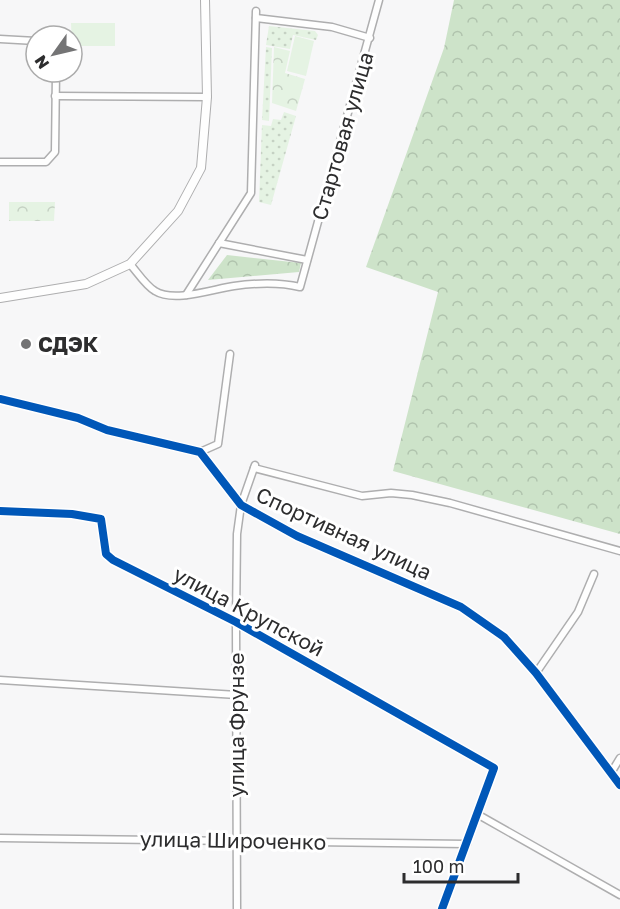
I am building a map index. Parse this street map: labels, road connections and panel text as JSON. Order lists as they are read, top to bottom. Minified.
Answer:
{"streets":{"street":["Стартовая улица","Спортивная улица","улица Крупской","улица Фрунзе","улица Широченко"]},"crossings":[["Спортивная улица","улица Фрунзе"],["улица Крупской","улица Фрунзе"],["улица Фрунзе","улица Широченко"]],"places":["СДЭК"],"scale_bar":"100 m","north":"bottom left"}
